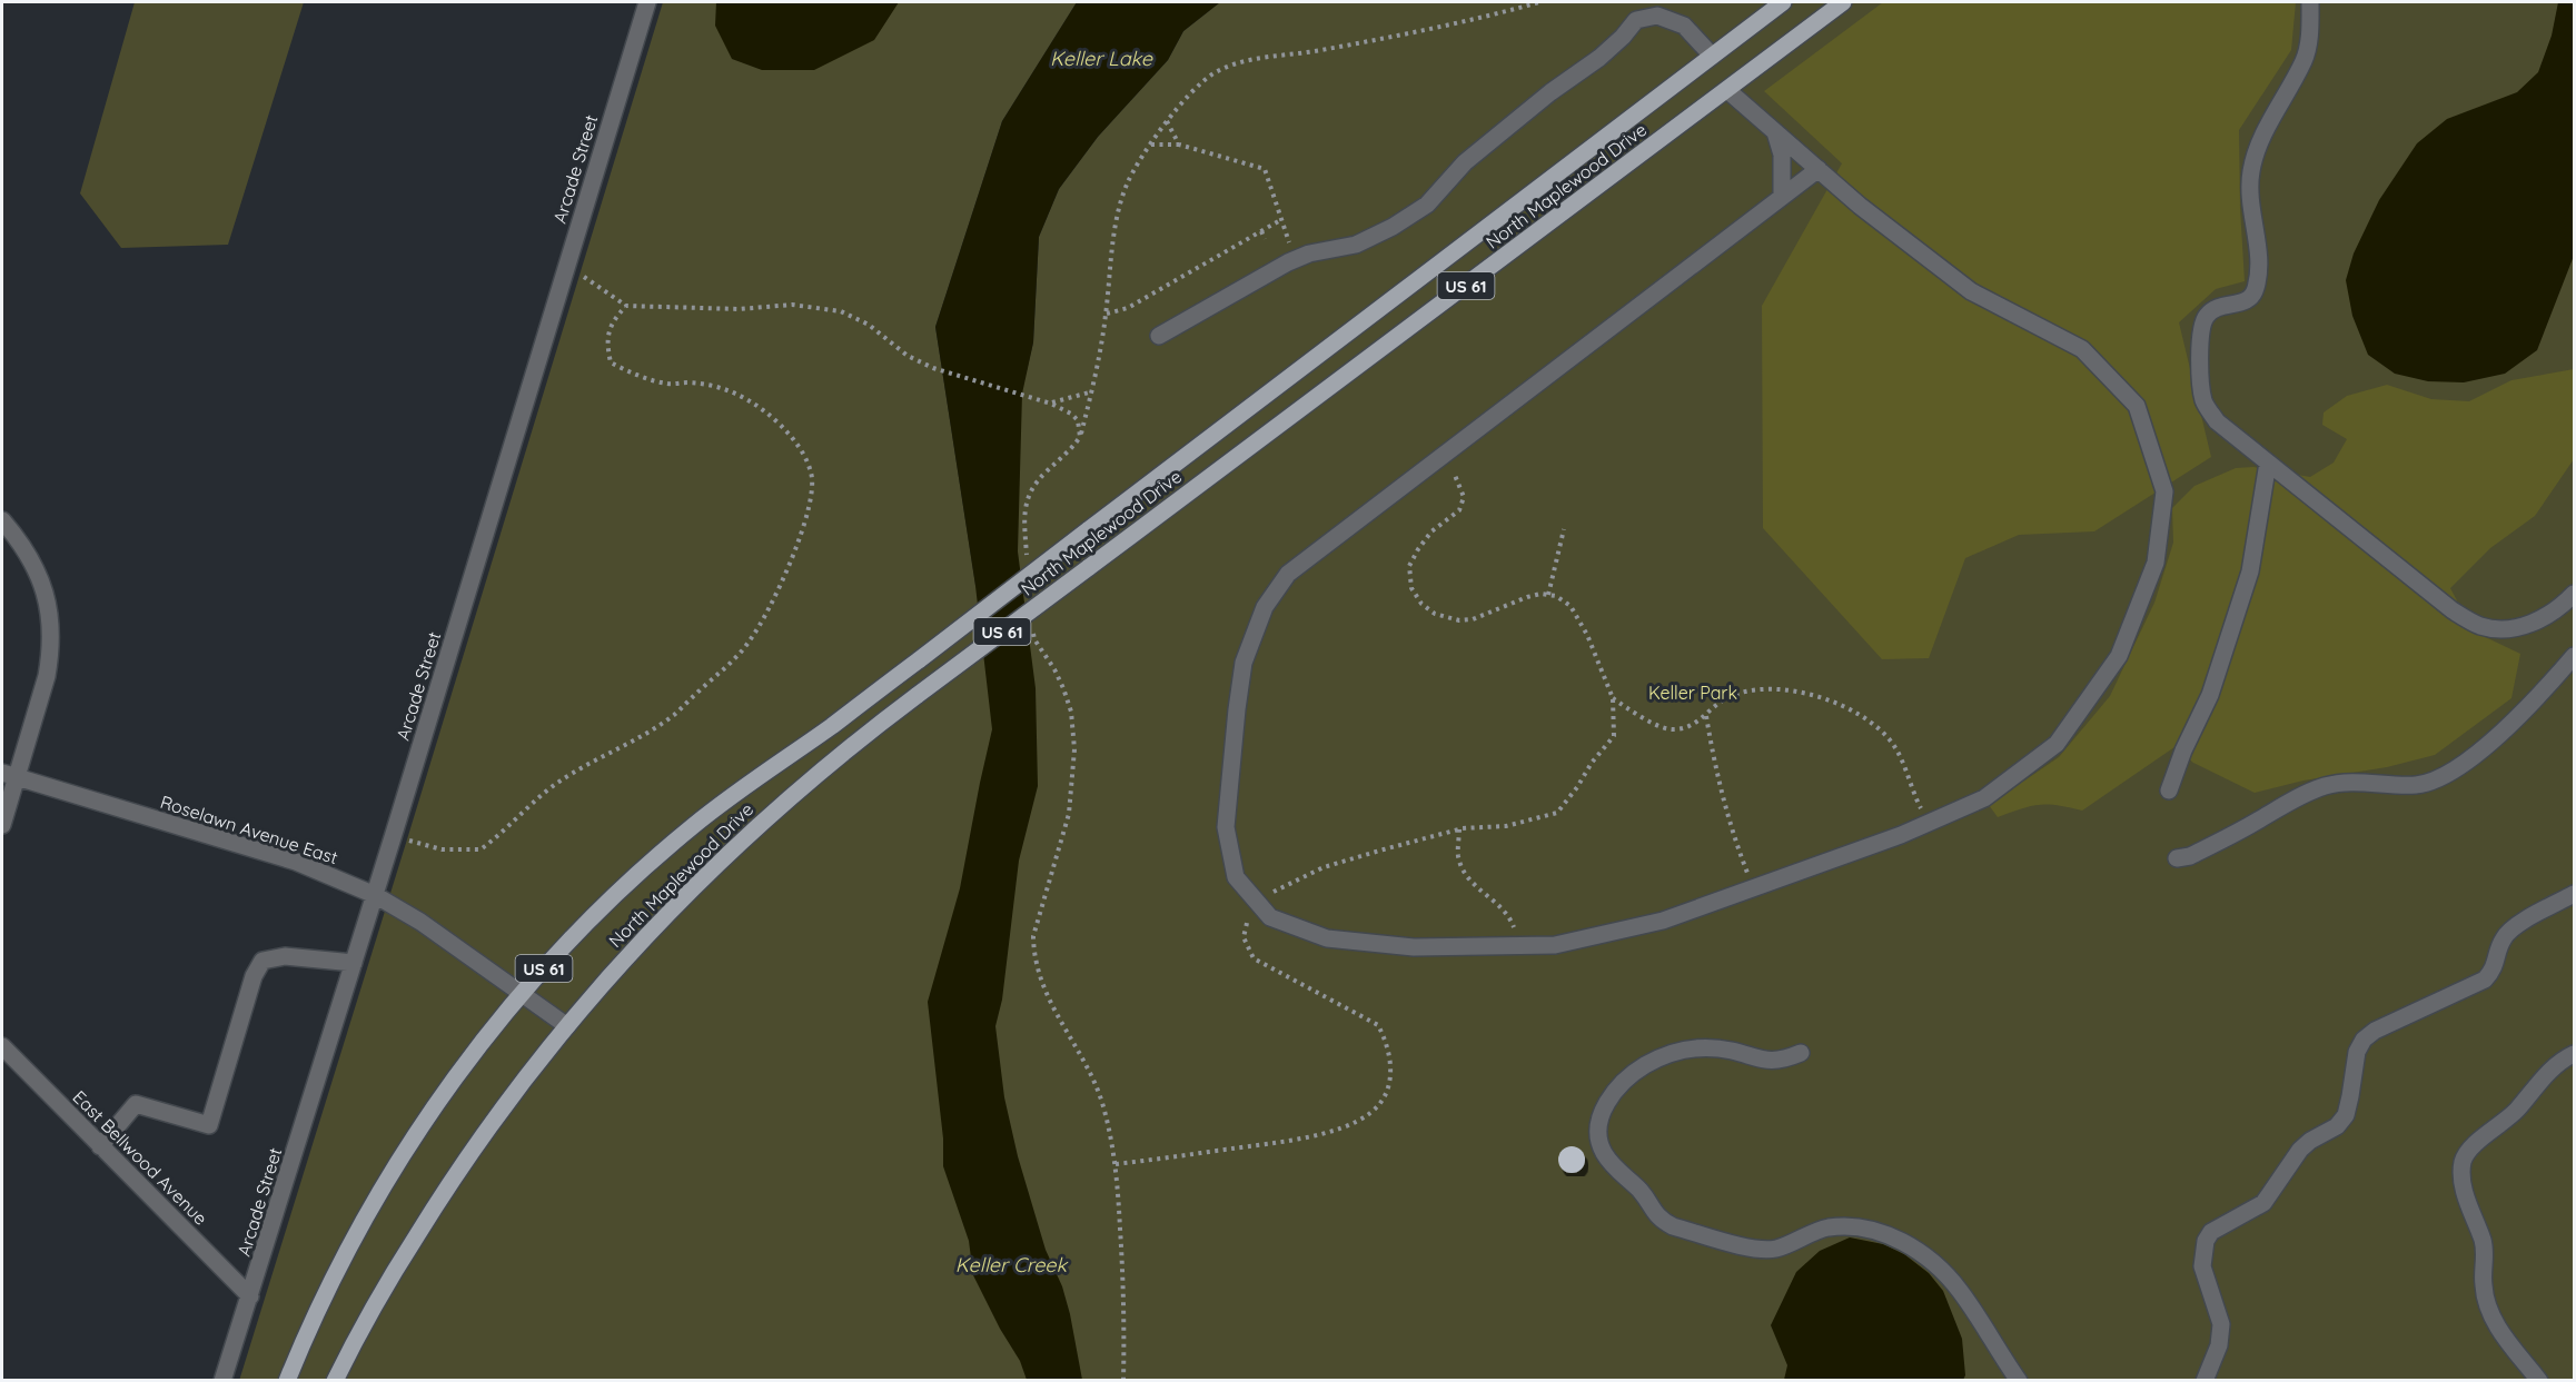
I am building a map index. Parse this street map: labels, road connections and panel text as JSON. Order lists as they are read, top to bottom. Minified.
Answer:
{"streets":{"main road":["North Maplewood Drive","US 61"],"street":["Arcade Street","Roselawn Avenue East","East Bellwood Avenue"]},"crossings":[["Arcade Street","Roselawn Avenue East"],["Arcade Street","East Bellwood Avenue"],["North Maplewood Drive","Roselawn Avenue East"]],"water":["Keller Lake","Keller Creek"],"parks":["Keller Park"]}
